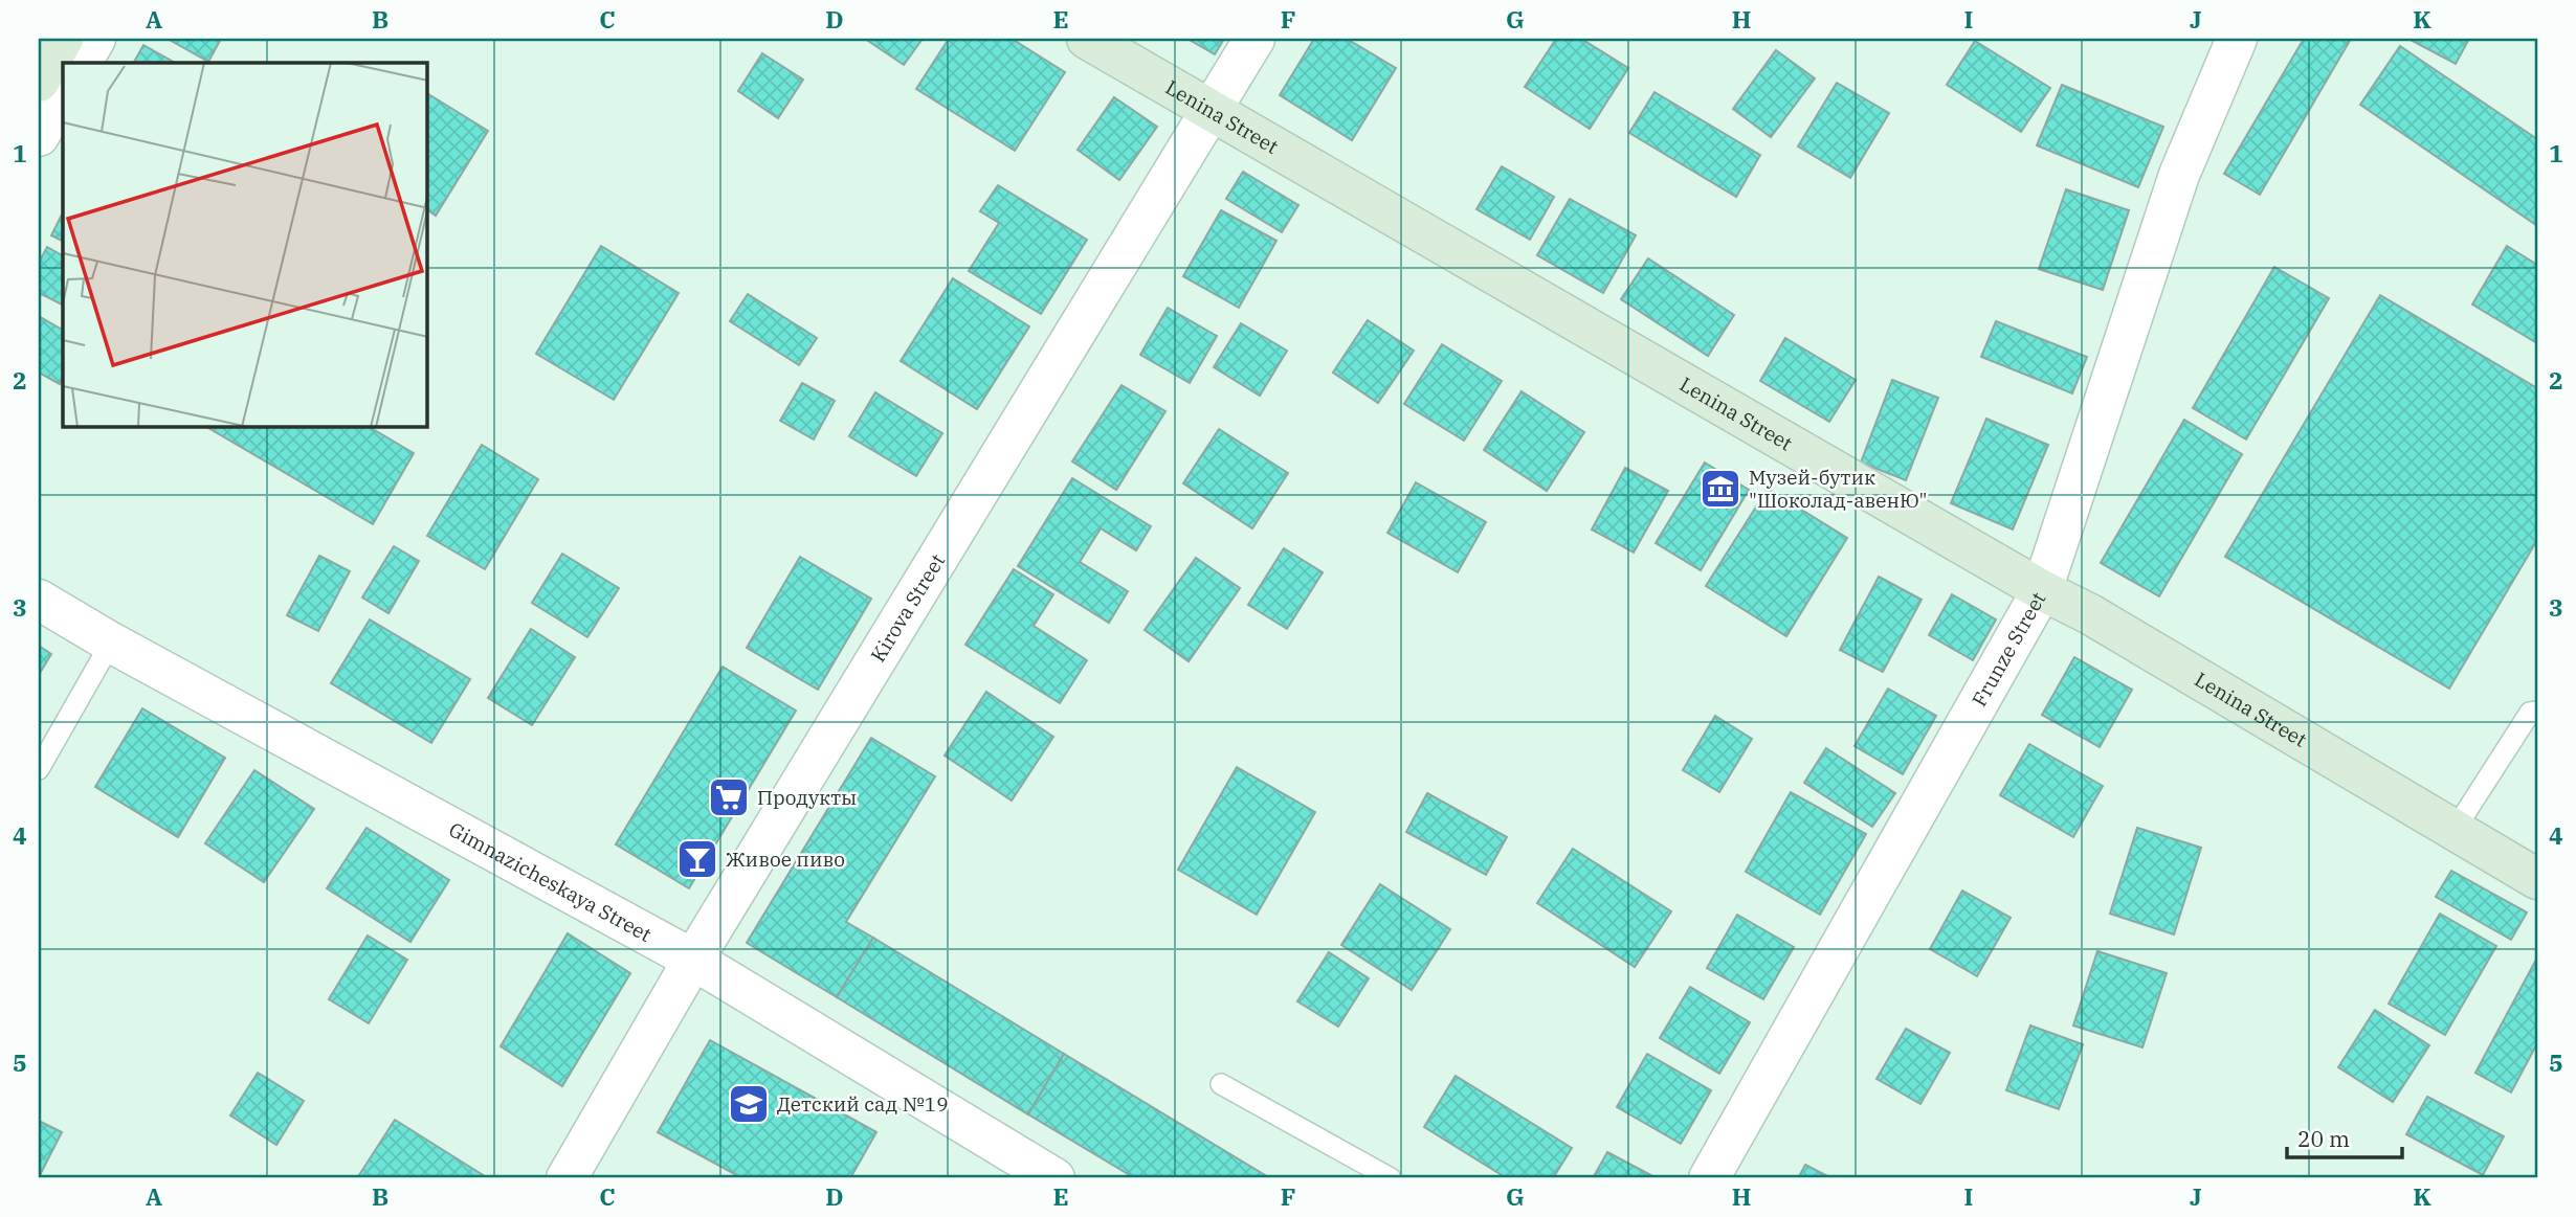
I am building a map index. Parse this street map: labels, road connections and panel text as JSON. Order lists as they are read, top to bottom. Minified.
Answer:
{"streets":{"main road":["Lenina Street"],"street":["Kirova Street","Frunze Street","Gimnazicheskaya Street"]},"crossings":[["Lenina Street","Kirova Street"],["Lenina Street","Frunze Street"],["Kirova Street","Gimnazicheskaya Street"]],"places":{"museum":["Музей-бутик \"Шоколад-авенЮ\""],"supermarket":["Продукты"],"bar":["Живое пиво"],"school or university":["Детский сад №19"]},"scale_bar":"20 m","grid":{"columns":["A","B","C","D","E","F","G","H","I","J","K"],"rows":["1","2","3","4","5"]}}
